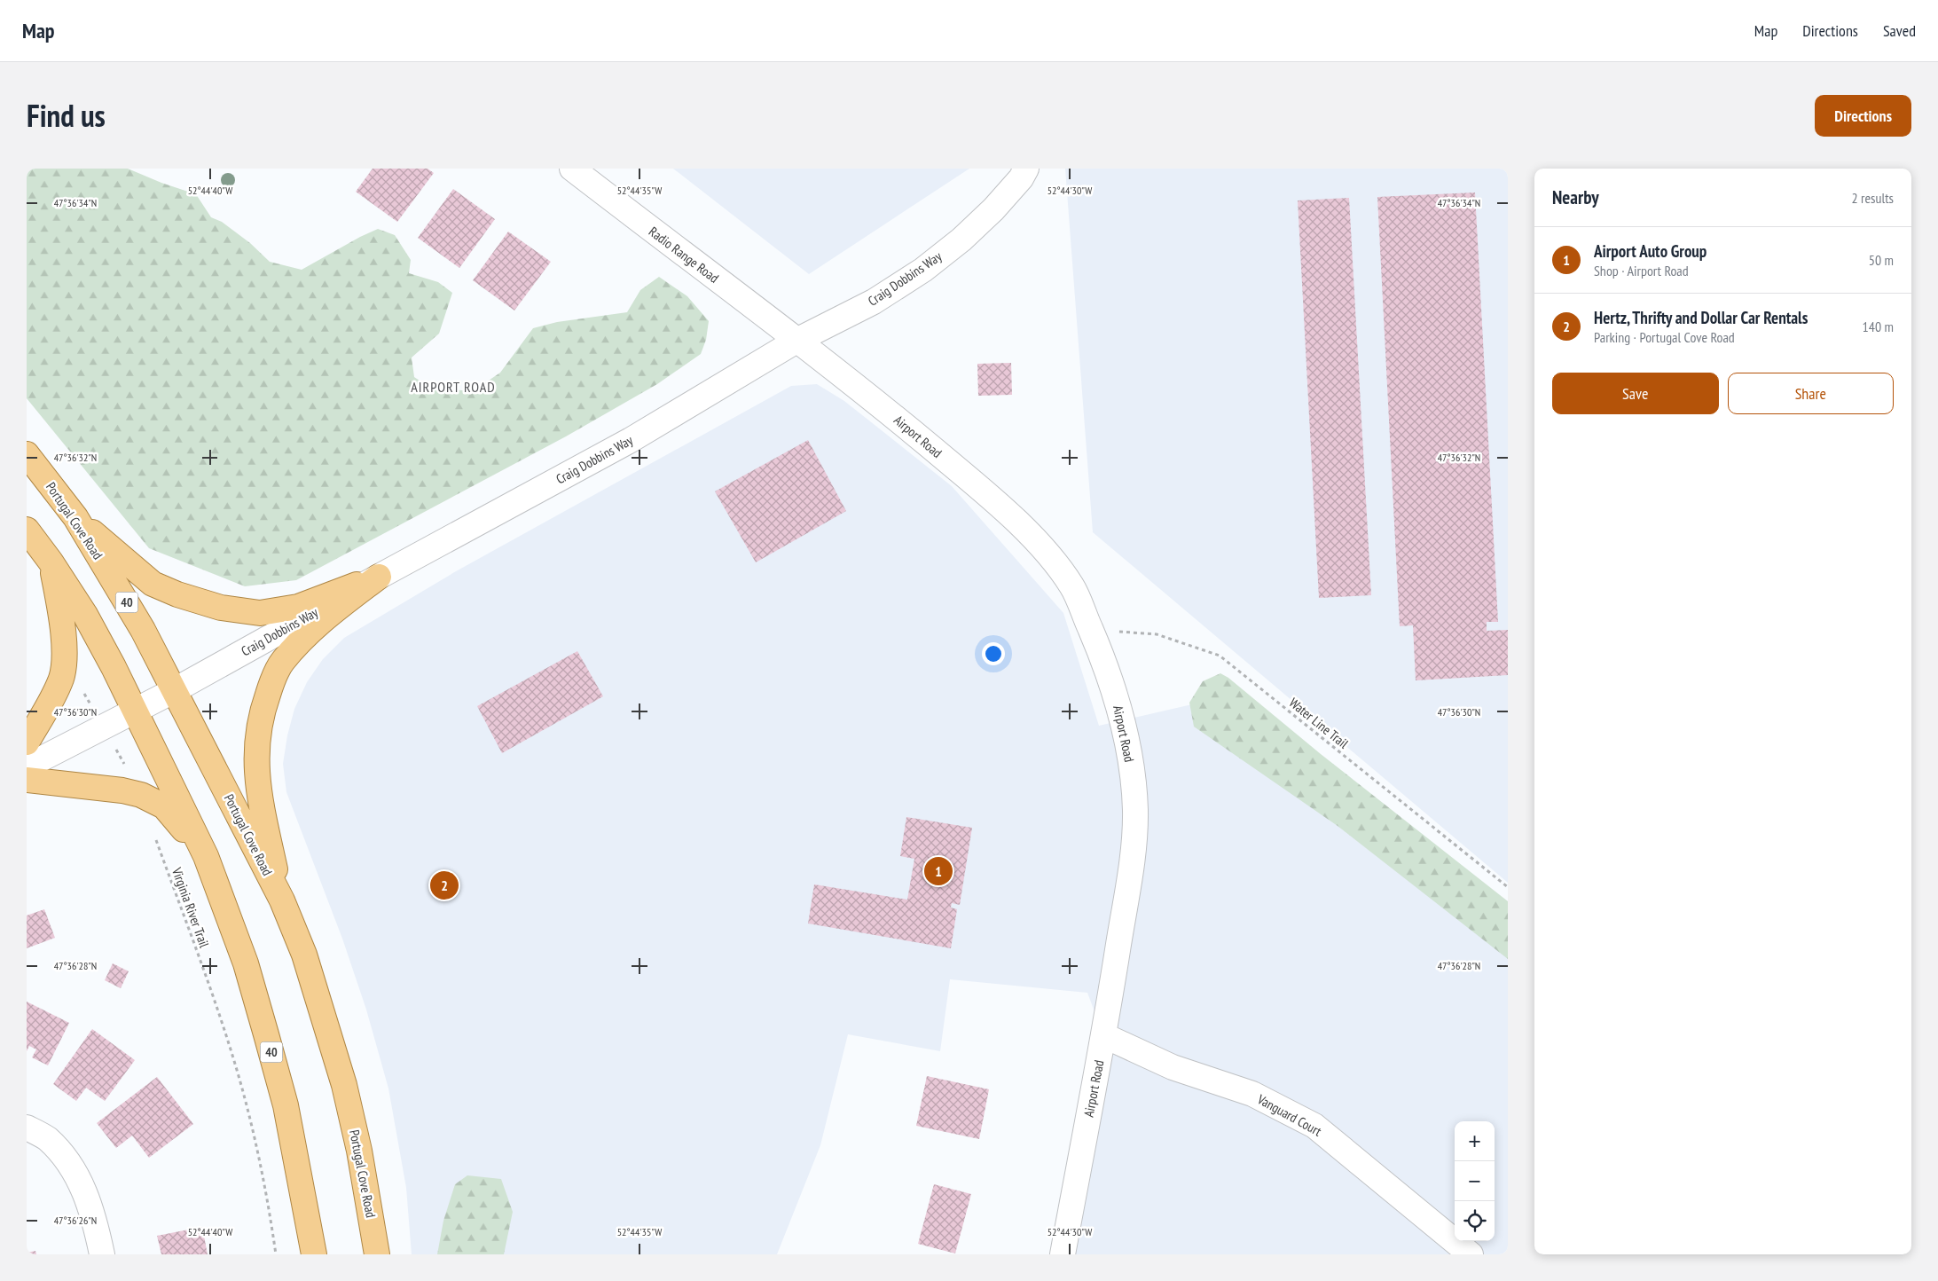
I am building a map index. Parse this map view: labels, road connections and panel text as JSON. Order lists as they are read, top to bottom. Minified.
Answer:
{"streets":{"main road":["Portugal Cove Road","40"],"street":["Radio Range Road","Craig Dobbins Way","Airport Road","Vanguard Court"],"path":["Water Line Trail","Virginia River Trail"]},"crossings":[["Radio Range Road","Craig Dobbins Way"],["Radio Range Road","Airport Road"],["Craig Dobbins Way","Airport Road"],["Craig Dobbins Way","Portugal Cove Road"],["Craig Dobbins Way","40"],["Airport Road","Water Line Trail"],["Airport Road","Vanguard Court"]],"districts":["AIRPORT ROAD"],"page":{"header":"Map","nav":["Map","Directions","Saved"],"title":"Find us","buttons":["Directions",["Save","Share"]],"heading":["Nearby","2 results"],"list":[{"mark":"1","name":"Airport Auto Group","note":"Shop · Airport Road","value":"50 m"},{"mark":"2","name":"Hertz, Thrifty and Dollar Car Rentals","note":"Parking · Portugal Cove Road","value":"140 m"}],"pins":["1","2"],"map_buttons":["+","−"]},"coordinates":["52°44'40\"W","52°44'35\"W","52°44'30\"W","47°36'34\"N","47°36'32\"N","47°36'30\"N","47°36'28\"N","47°36'26\"N"]}
